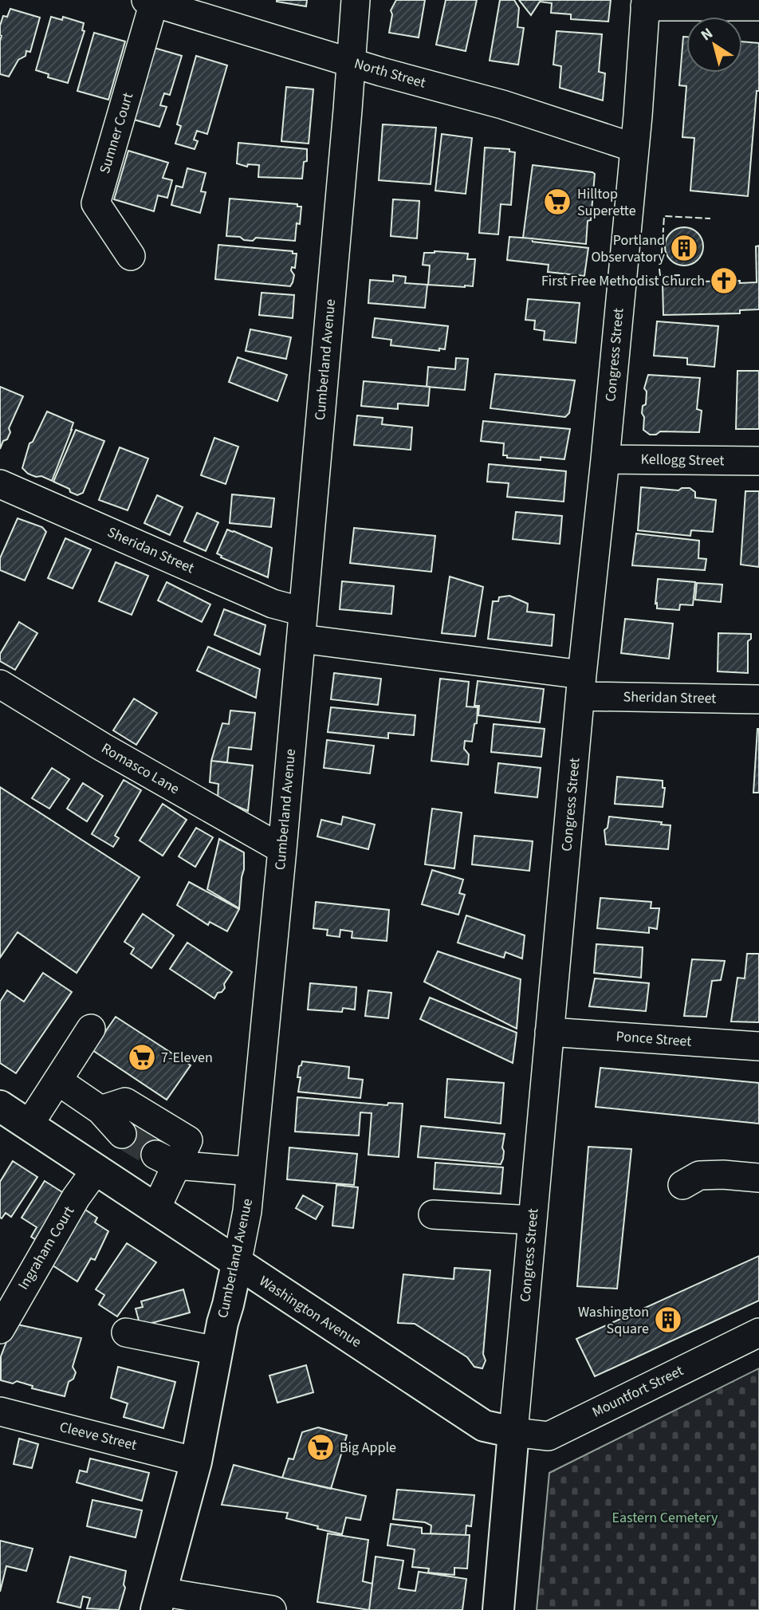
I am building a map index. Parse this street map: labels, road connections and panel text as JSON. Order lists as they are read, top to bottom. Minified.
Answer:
{"streets":{"main road":["Congress Street","Cumberland Avenue","Washington Avenue"],"street":["North Street","Sumner Court","Kellogg Street","Sheridan Street","Romasco Lane","Ponce Street","Ingraham Court","Mountfort Street","Cleeve Street"]},"crossings":[["North Street","Sumner Court"],["North Street","Congress Street"],["North Street","Cumberland Avenue"],["Congress Street","Kellogg Street"],["Congress Street","Sheridan Street"],["Congress Street","Ponce Street"],["Congress Street","Washington Avenue"],["Congress Street","Mountfort Street"],["Cumberland Avenue","Sheridan Street"],["Cumberland Avenue","Romasco Lane"],["Cumberland Avenue","Washington Avenue"],["Cumberland Avenue","Cleeve Street"],["Ingraham Court","Washington Avenue"],["Washington Avenue","Mountfort Street"]],"parks":["Eastern Cemetery"],"places":{"supermarket":["Hilltop Superette","7-Eleven","Big Apple"],"building":["Portland Observatory","Washington Square"],"church":["First Free Methodist Church"]},"north":"top left"}
